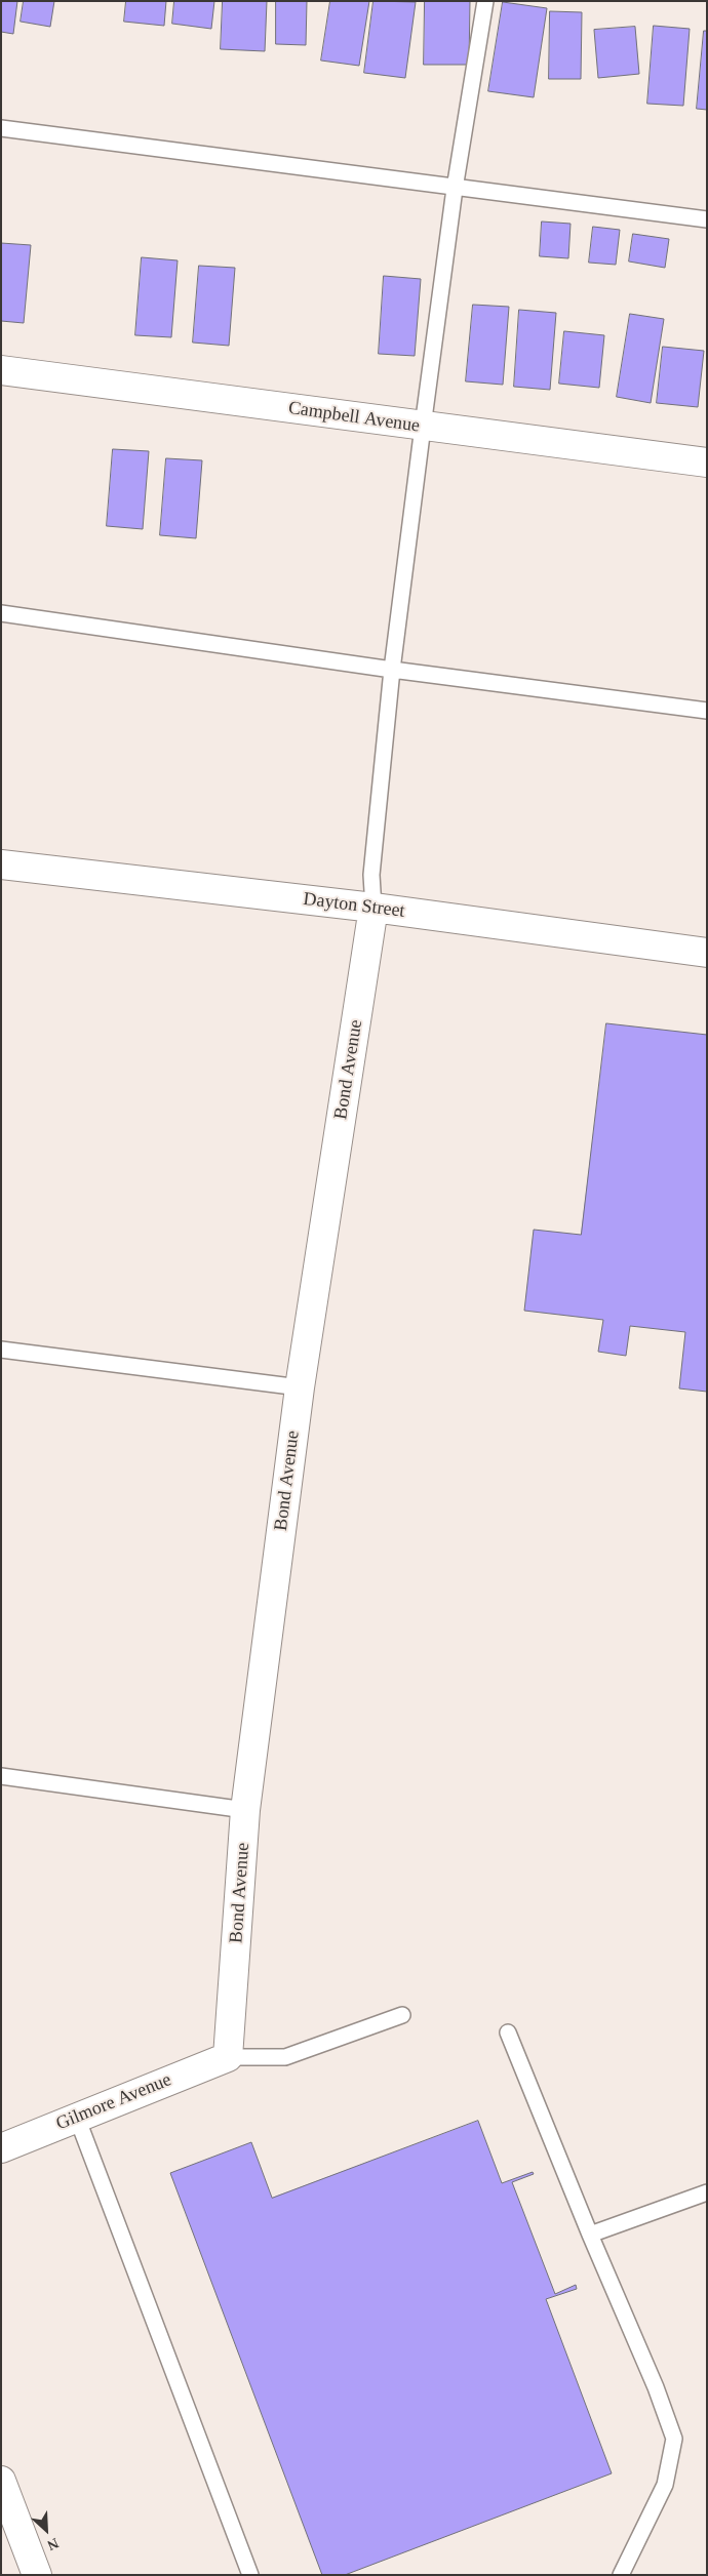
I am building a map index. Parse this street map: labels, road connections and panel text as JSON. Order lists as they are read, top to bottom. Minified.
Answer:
{"streets":{"street":["Campbell Avenue","Dayton Street","Bond Avenue","Gilmore Avenue"]},"crossings":[["Dayton Street","Bond Avenue"],["Bond Avenue","Gilmore Avenue"]],"north":"bottom right"}
